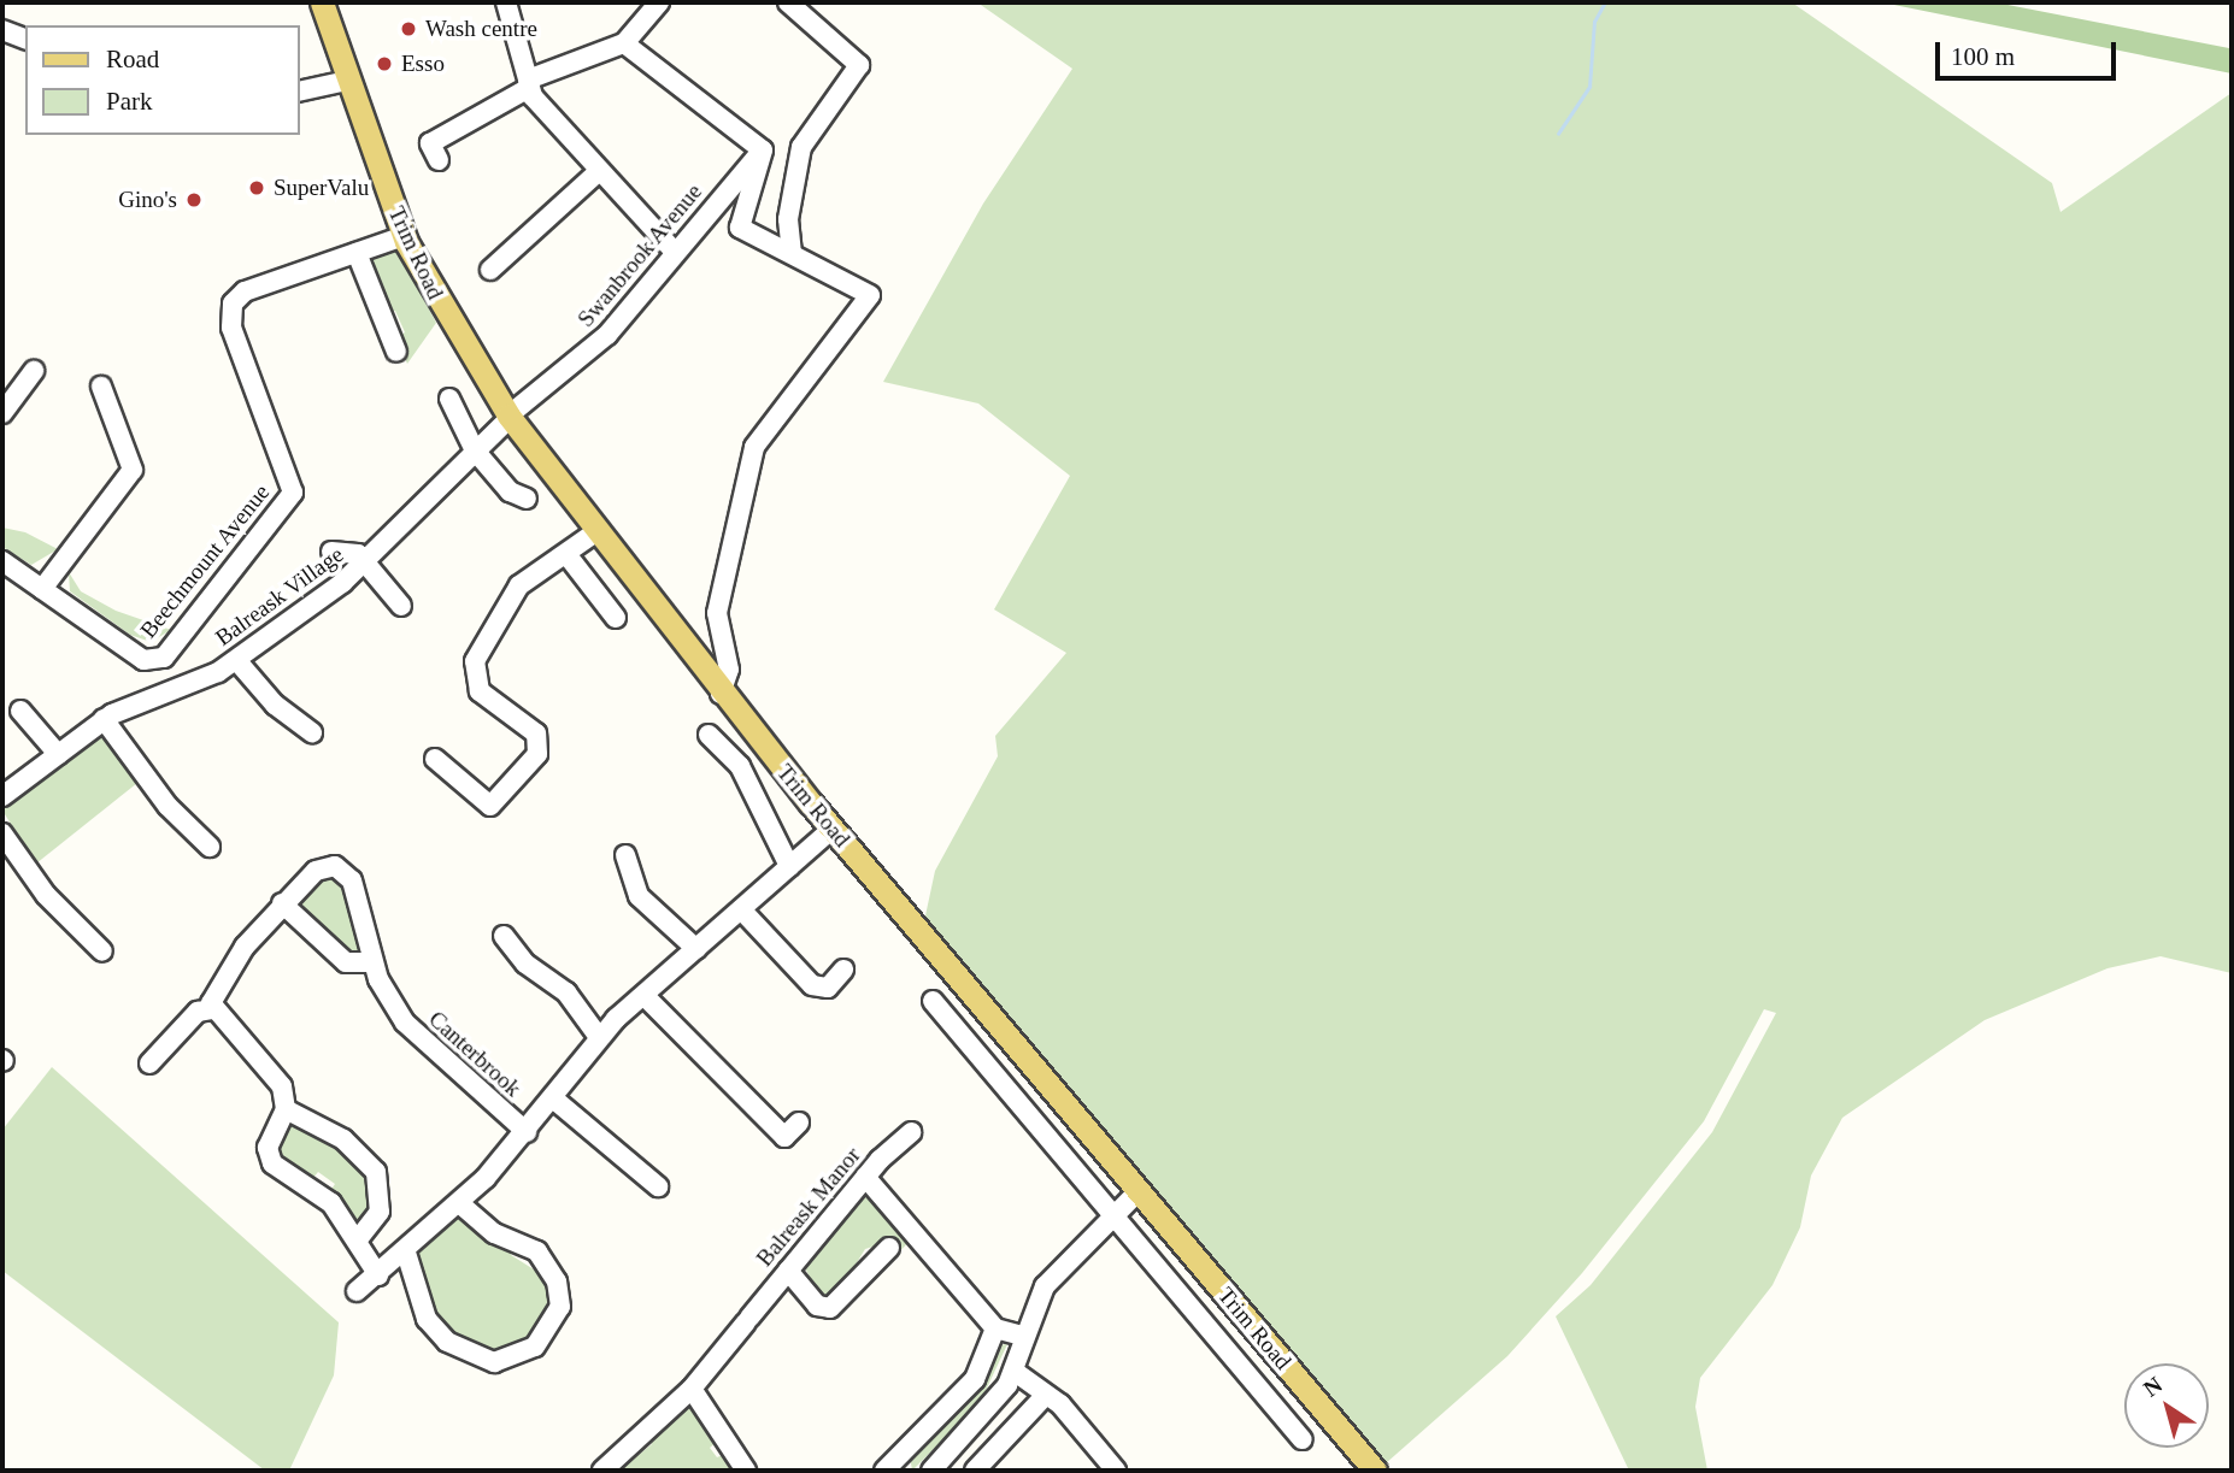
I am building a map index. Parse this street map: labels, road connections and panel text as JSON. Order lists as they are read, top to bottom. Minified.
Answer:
{"streets":{"main road":["Trim Road"],"street":["Swanbrook Avenue","Beechmount Avenue","Balreask Village","Canterbrook","Balreask Manor"]},"crossings":[["Trim Road","Swanbrook Avenue"],["Trim Road","Beechmount Avenue"],["Trim Road","Balreask Village"],["Trim Road","Canterbrook"],["Swanbrook Avenue","Balreask Village"]],"places":["Wash centre","Esso","SuperValu","Gino's"],"legend":["Road","Park"],"scale_bar":"100 m","north":"top left"}
